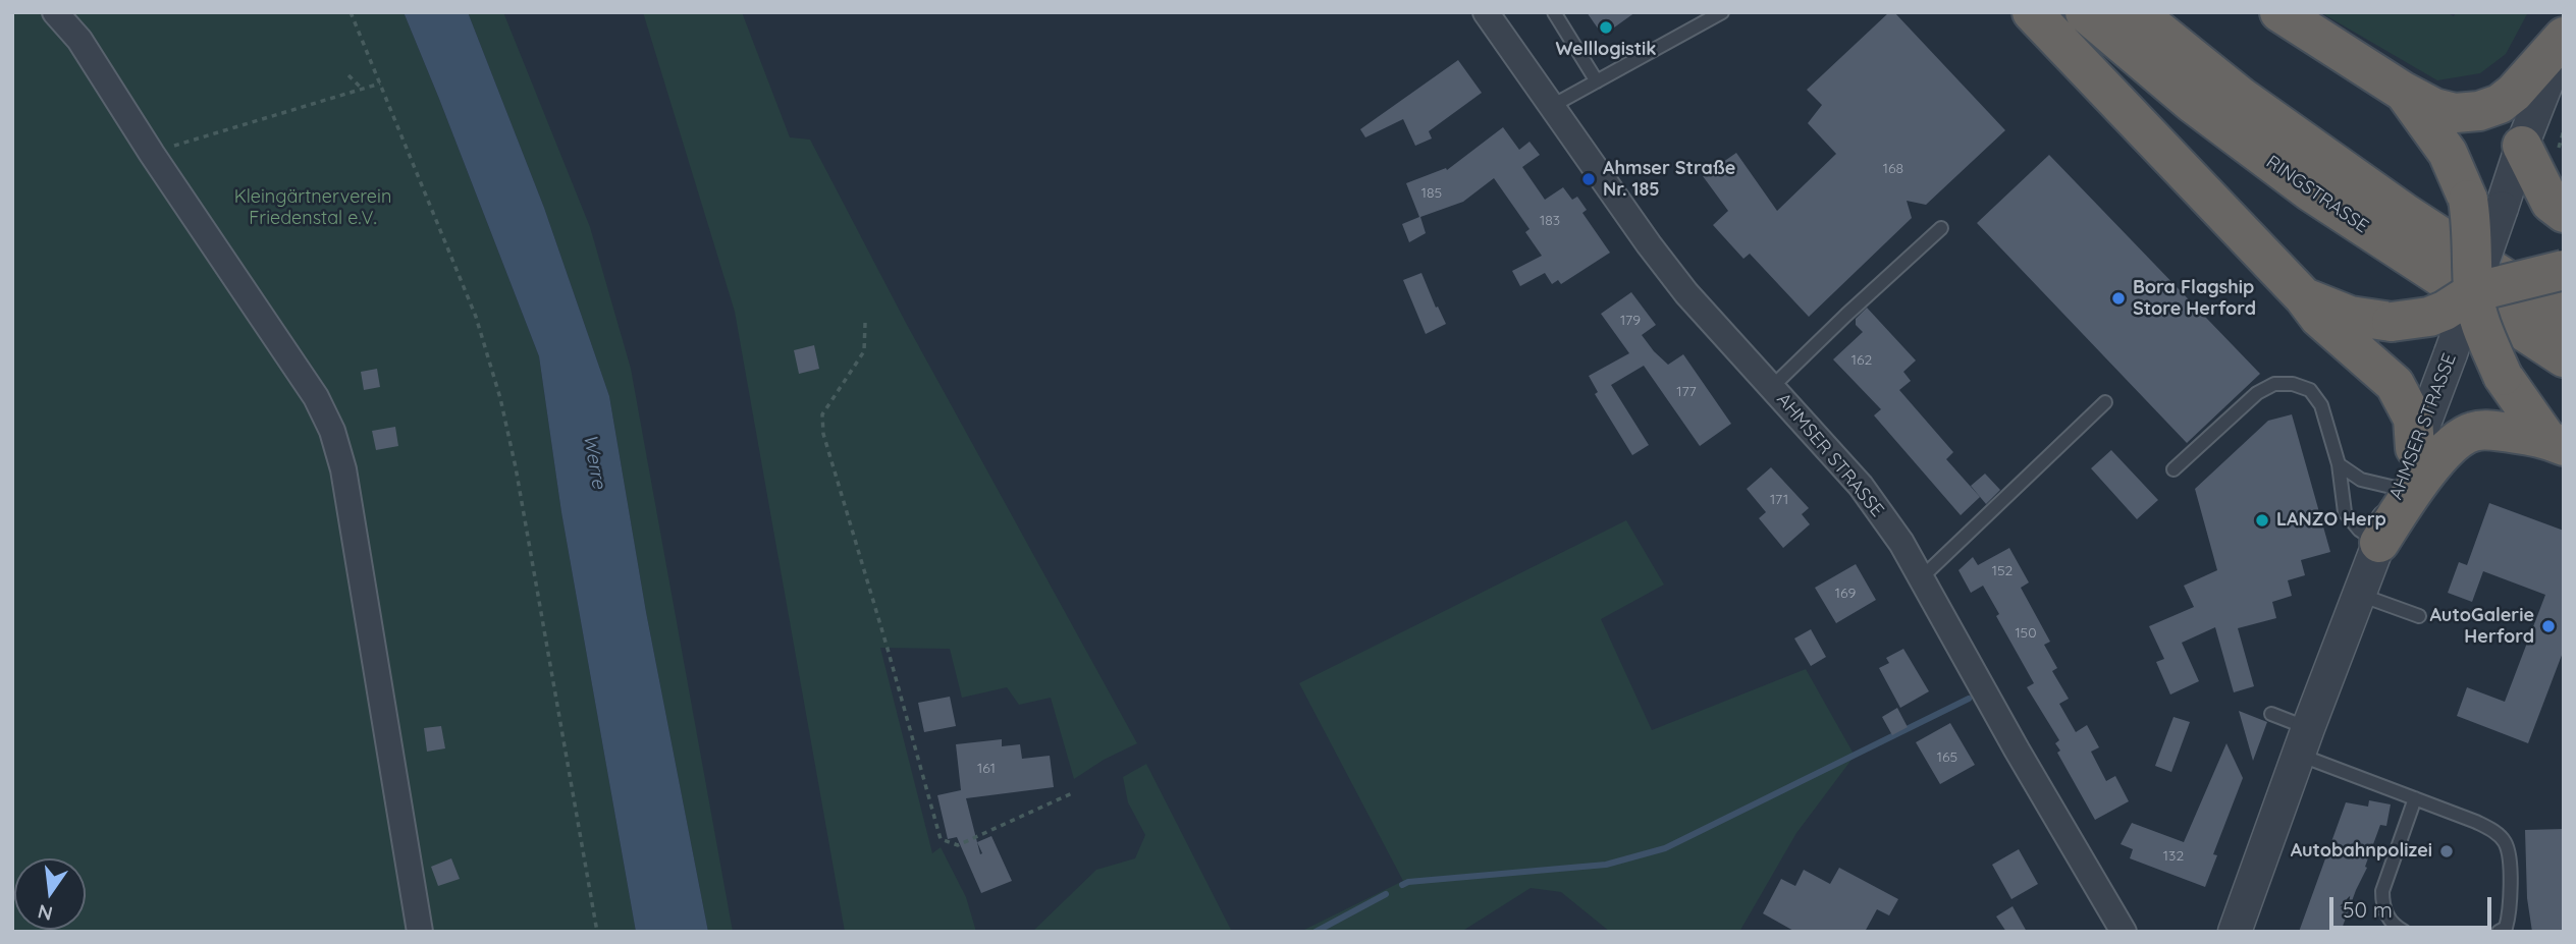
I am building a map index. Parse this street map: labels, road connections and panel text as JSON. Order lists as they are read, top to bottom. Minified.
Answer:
{"streets":{"highway":["RINGSTRASSE"],"street":["AHMSER STRASSE"]},"water":["Werre"],"parks":["Kleingärtnerverein Friedenstal e.V."],"places":["Welllogistik","Ahmser Straße Nr. 185","Bora Flagship Store Herford","LANZO Herp","AutoGalerie Herford","Autobahnpolizei"],"house_numbers":["168","185","183","179","162","177","171","152","169","150","165","161","132"],"scale_bar":"50 m","north":"bottom"}
